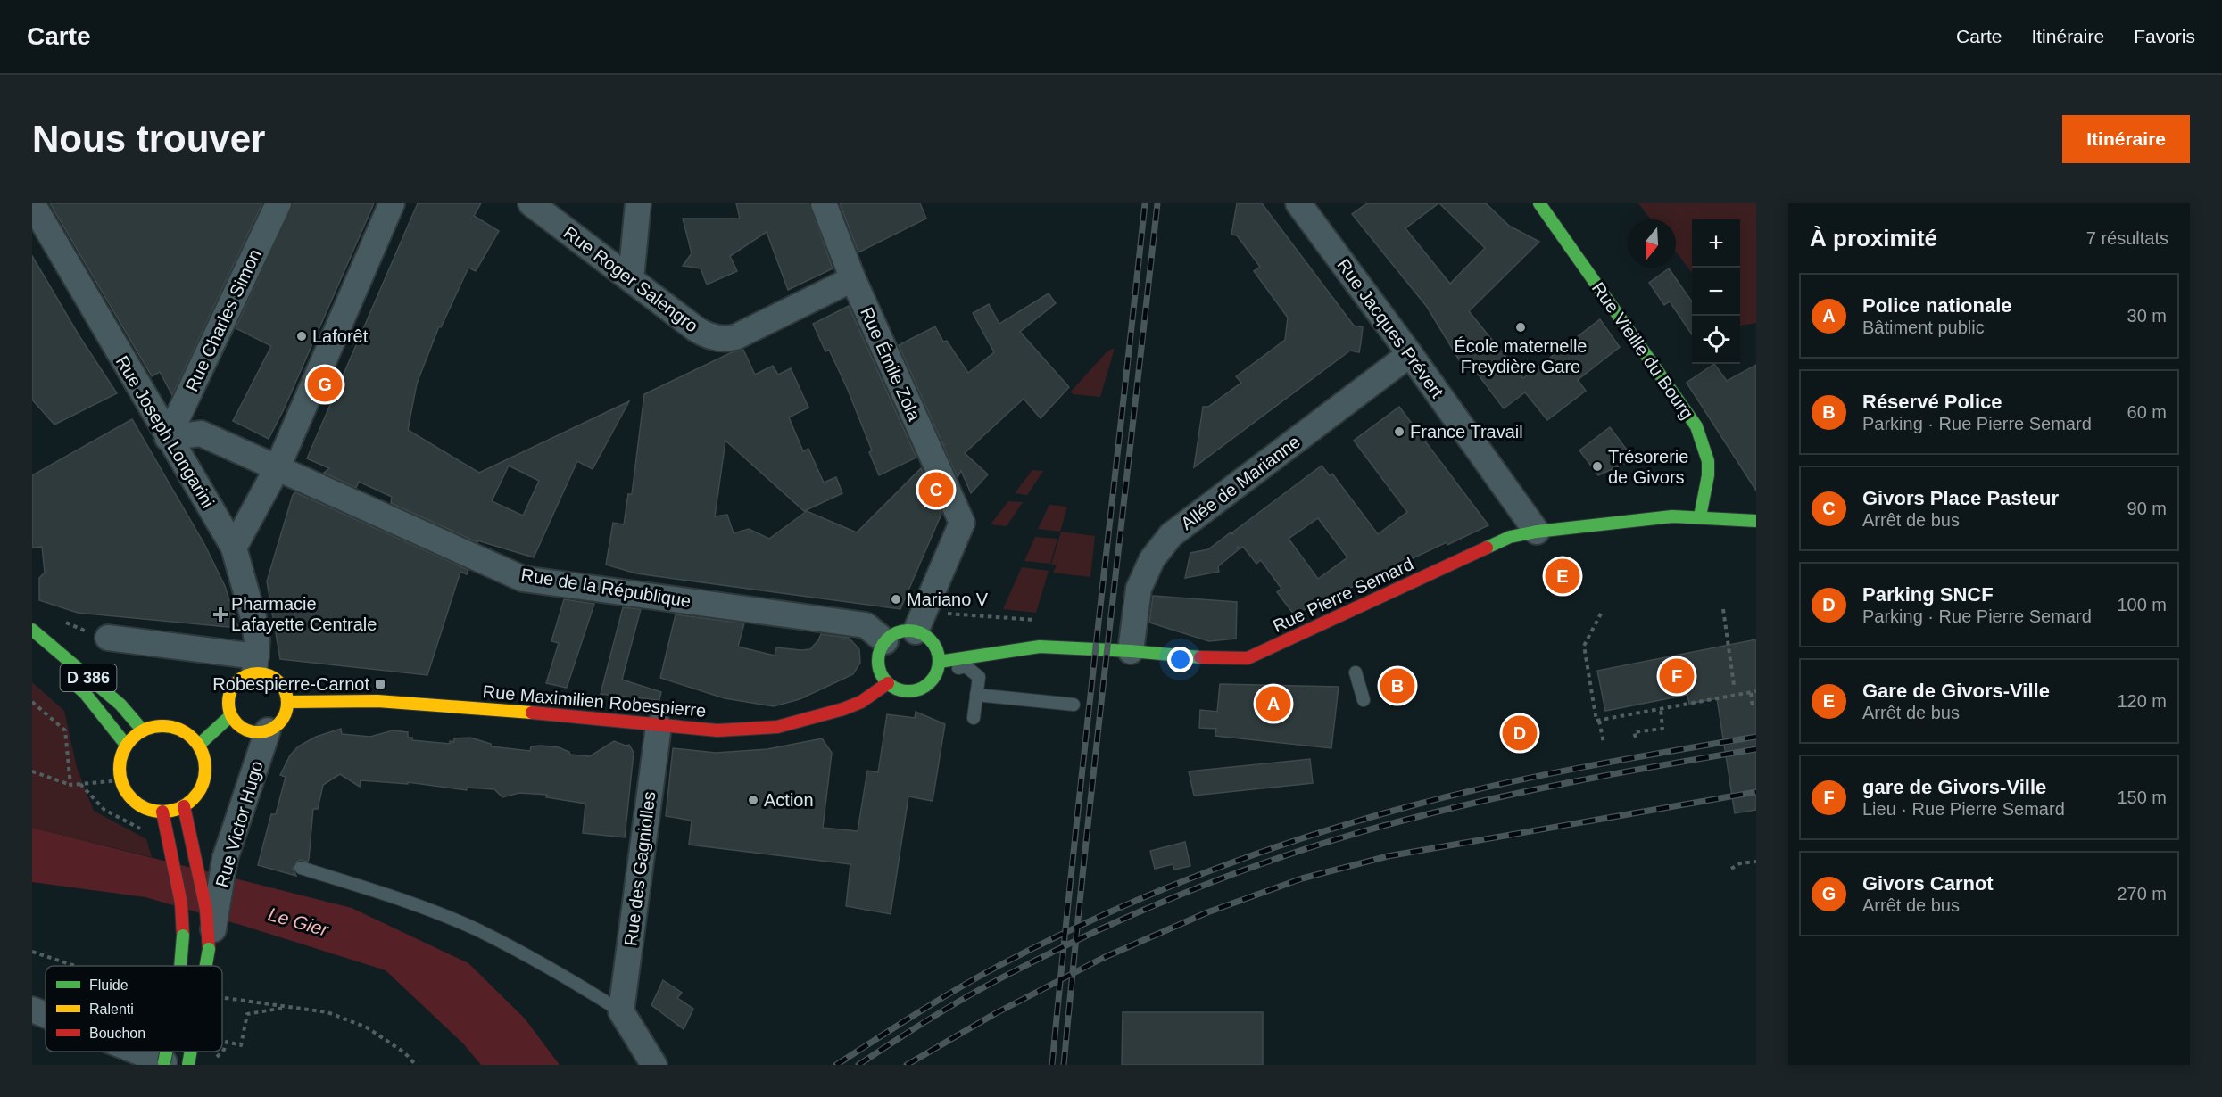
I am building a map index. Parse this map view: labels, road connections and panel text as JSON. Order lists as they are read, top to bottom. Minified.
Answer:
{"streets":{"main road":["Rue Vieille du Bourg","Rue Pierre Semard","D 386","Rue Maximilien Robespierre","Rue Victor Hugo"],"street":["Rue Roger Salengro","Rue Charles Simon","Rue Jacques Prévert","Rue Émile Zola","Rue Joseph Longarini","Allée de Marianne","Rue de la République","Rue des Gagniolles"]},"crossings":[["Rue Roger Salengro","Rue Émile Zola"],["Rue Charles Simon","Rue Joseph Longarini"],["Rue Charles Simon","Rue de la République"],["Rue Jacques Prévert","Allée de Marianne"],["Rue Jacques Prévert","Rue Pierre Semard"],["Rue Vieille du Bourg","Rue Pierre Semard"],["Rue Émile Zola","Rue de la République"],["Rue Émile Zola","Rue Pierre Semard"],["Rue Émile Zola","Rue Maximilien Robespierre"],["Rue Joseph Longarini","Rue de la République"],["Rue Joseph Longarini","Rue Maximilien Robespierre"],["Rue Joseph Longarini","Rue Victor Hugo"],["Allée de Marianne","Rue Pierre Semard"],["Rue de la République","Rue Pierre Semard"],["Rue de la République","Rue Maximilien Robespierre"],["Rue Pierre Semard","Rue Maximilien Robespierre"],["D 386","Rue Victor Hugo"],["Rue Maximilien Robespierre","Rue Victor Hugo"],["Rue Maximilien Robespierre","Rue des Gagniolles"]],"water":["Le Gier"],"places":{"other":["École maternelle Freydière Gare","Laforêt","France Travail","Trésorerie de Givors","Mariano V","Action"],"health":["Pharmacie Lafayette Centrale"],"transit":["Robespierre-Carnot"]},"legend":["Fluide","Ralenti","Bouchon"],"north":"bottom","page":{"header":"Carte","nav":["Carte","Itinéraire","Favoris"],"buttons":"Itinéraire","title":"Nous trouver","heading":["À proximité","7 résultats"],"map_buttons":["+","−"],"list":[{"mark":"A","name":"Police nationale","note":"Bâtiment public","value":"30 m"},{"mark":"B","name":"Réservé Police","note":"Parking · Rue Pierre Semard","value":"60 m"},{"mark":"C","name":"Givors Place Pasteur","note":"Arrêt de bus","value":"90 m"},{"mark":"D","name":"Parking SNCF","note":"Parking · Rue Pierre Semard","value":"100 m"},{"mark":"E","name":"Gare de Givors-Ville","note":"Arrêt de bus","value":"120 m"},{"mark":"F","name":"gare de Givors-Ville","note":"Lieu · Rue Pierre Semard","value":"150 m"},{"mark":"G","name":"Givors Carnot","note":"Arrêt de bus","value":"270 m"}],"pins":["G","C","E","F","B","A","D"]}}
